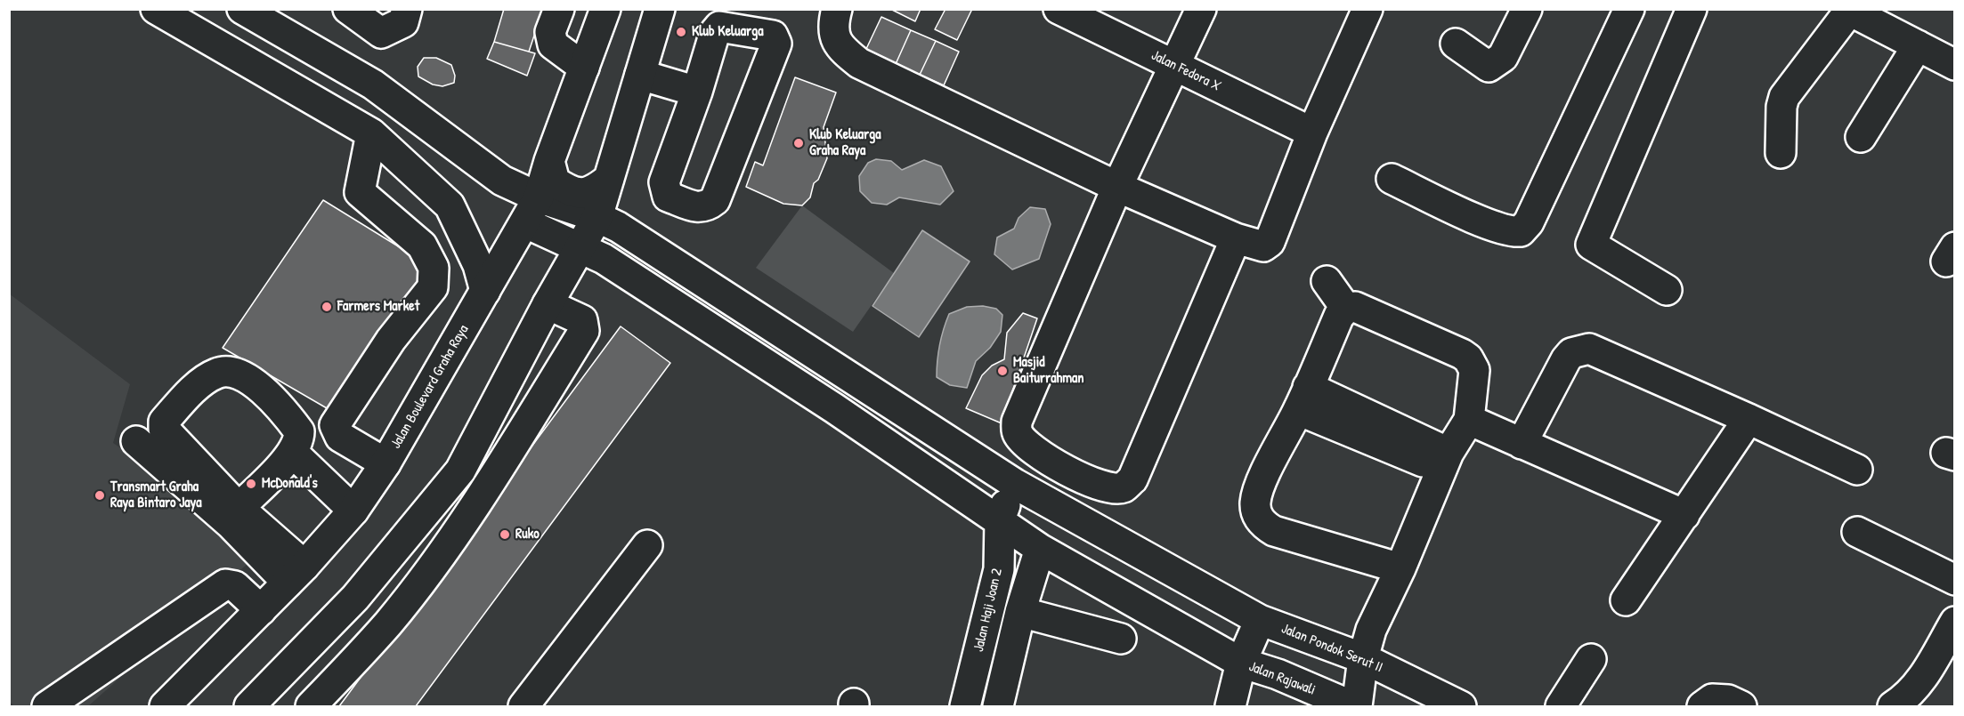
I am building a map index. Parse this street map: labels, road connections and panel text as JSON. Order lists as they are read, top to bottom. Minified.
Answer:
{"streets":{"street":["Jalan Fedora X","Jalan Boulevard Graha Raya","Jalan Haji Joan 2","Jalan Pondok Serut II","Jalan Rajawali"]},"crossings":[["Jalan Boulevard Graha Raya","Jalan Pondok Serut II"],["Jalan Boulevard Graha Raya","Jalan Rajawali"],["Jalan Haji Joan 2","Jalan Pondok Serut II"],["Jalan Haji Joan 2","Jalan Rajawali"]],"places":["Klub Keluarga","Klub Keluarga Graha Raya","Farmers Market","Masjid Baiturrahman","McDonald's","Transmart Graha Raya Bintaro Jaya","Ruko"]}
